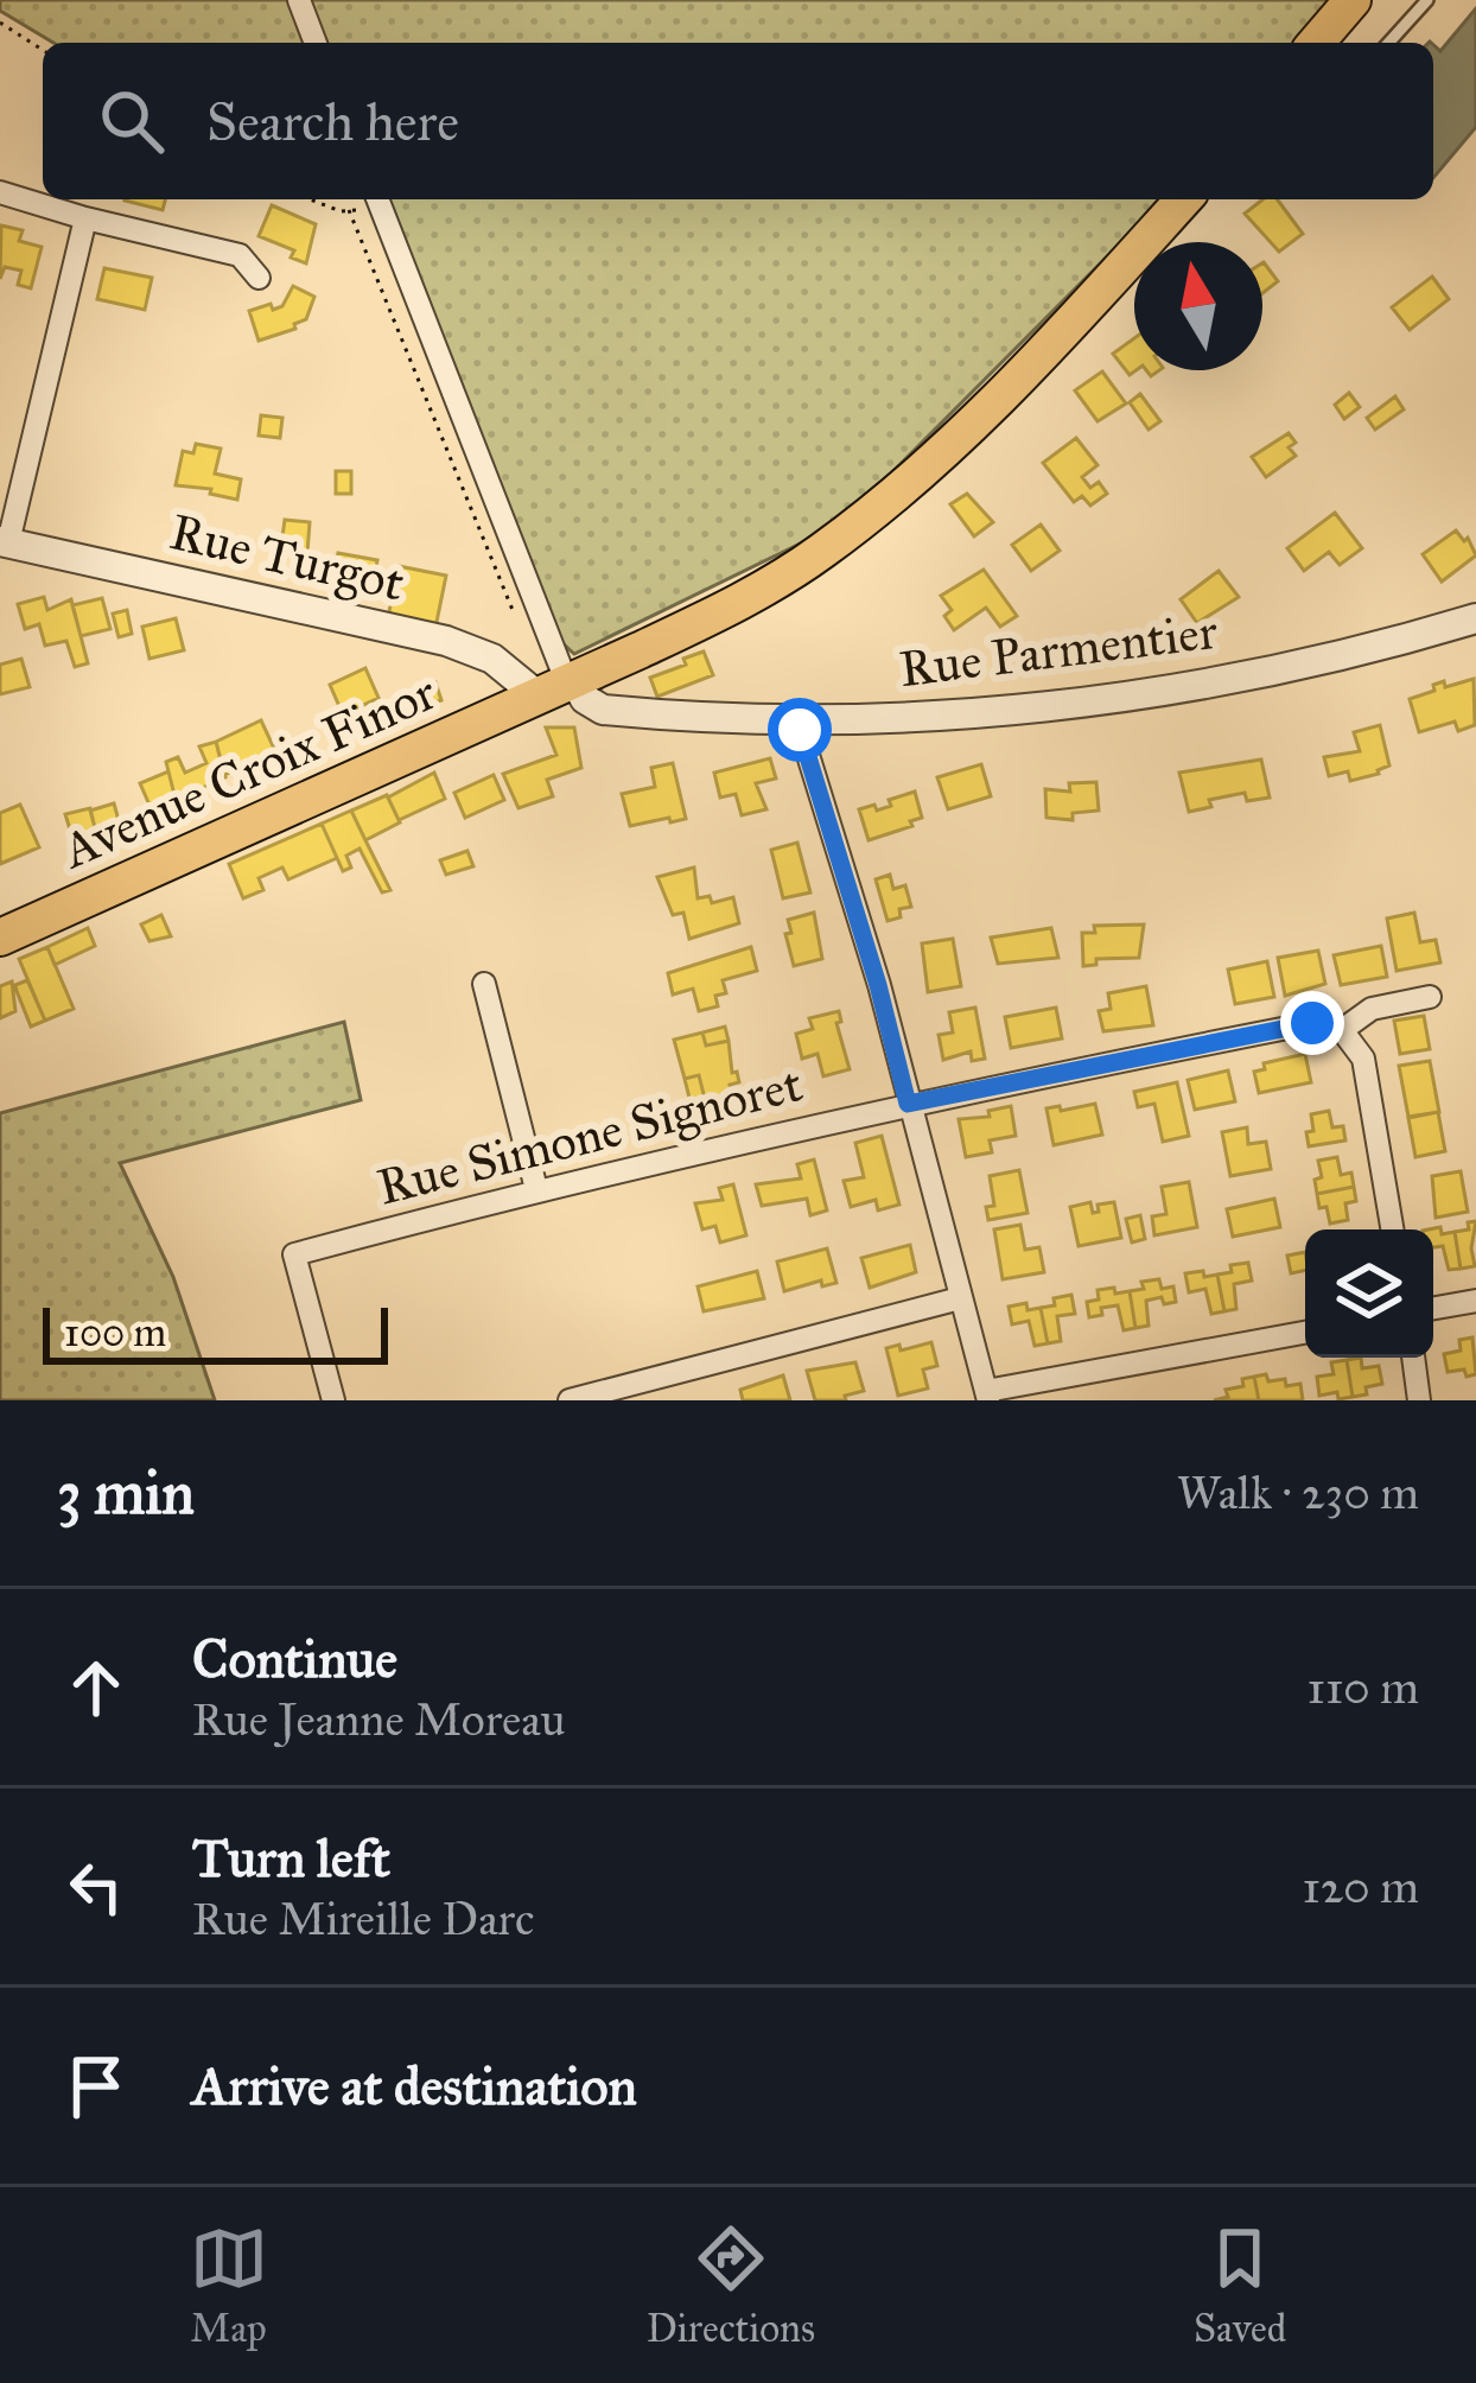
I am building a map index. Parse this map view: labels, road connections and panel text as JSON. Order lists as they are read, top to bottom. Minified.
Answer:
{"streets":{"main road":["Avenue Croix Finor"],"street":["Rue Turgot","Rue Parmentier","Rue Simone Signoret"]},"crossings":[["Rue Turgot","Rue Parmentier"],["Rue Turgot","Avenue Croix Finor"],["Rue Parmentier","Avenue Croix Finor"]],"scale_bar":"100 m","north":"top","page":{"search":"Search here","scale":"100 m","heading":["3 min","Walk · 230 m"],"list":[["Continue","Rue Jeanne Moreau","110 m"],["Turn left","Rue Mireille Darc","120 m"],"Arrive at destination"],"nav":["Map","Directions","Saved"]}}
